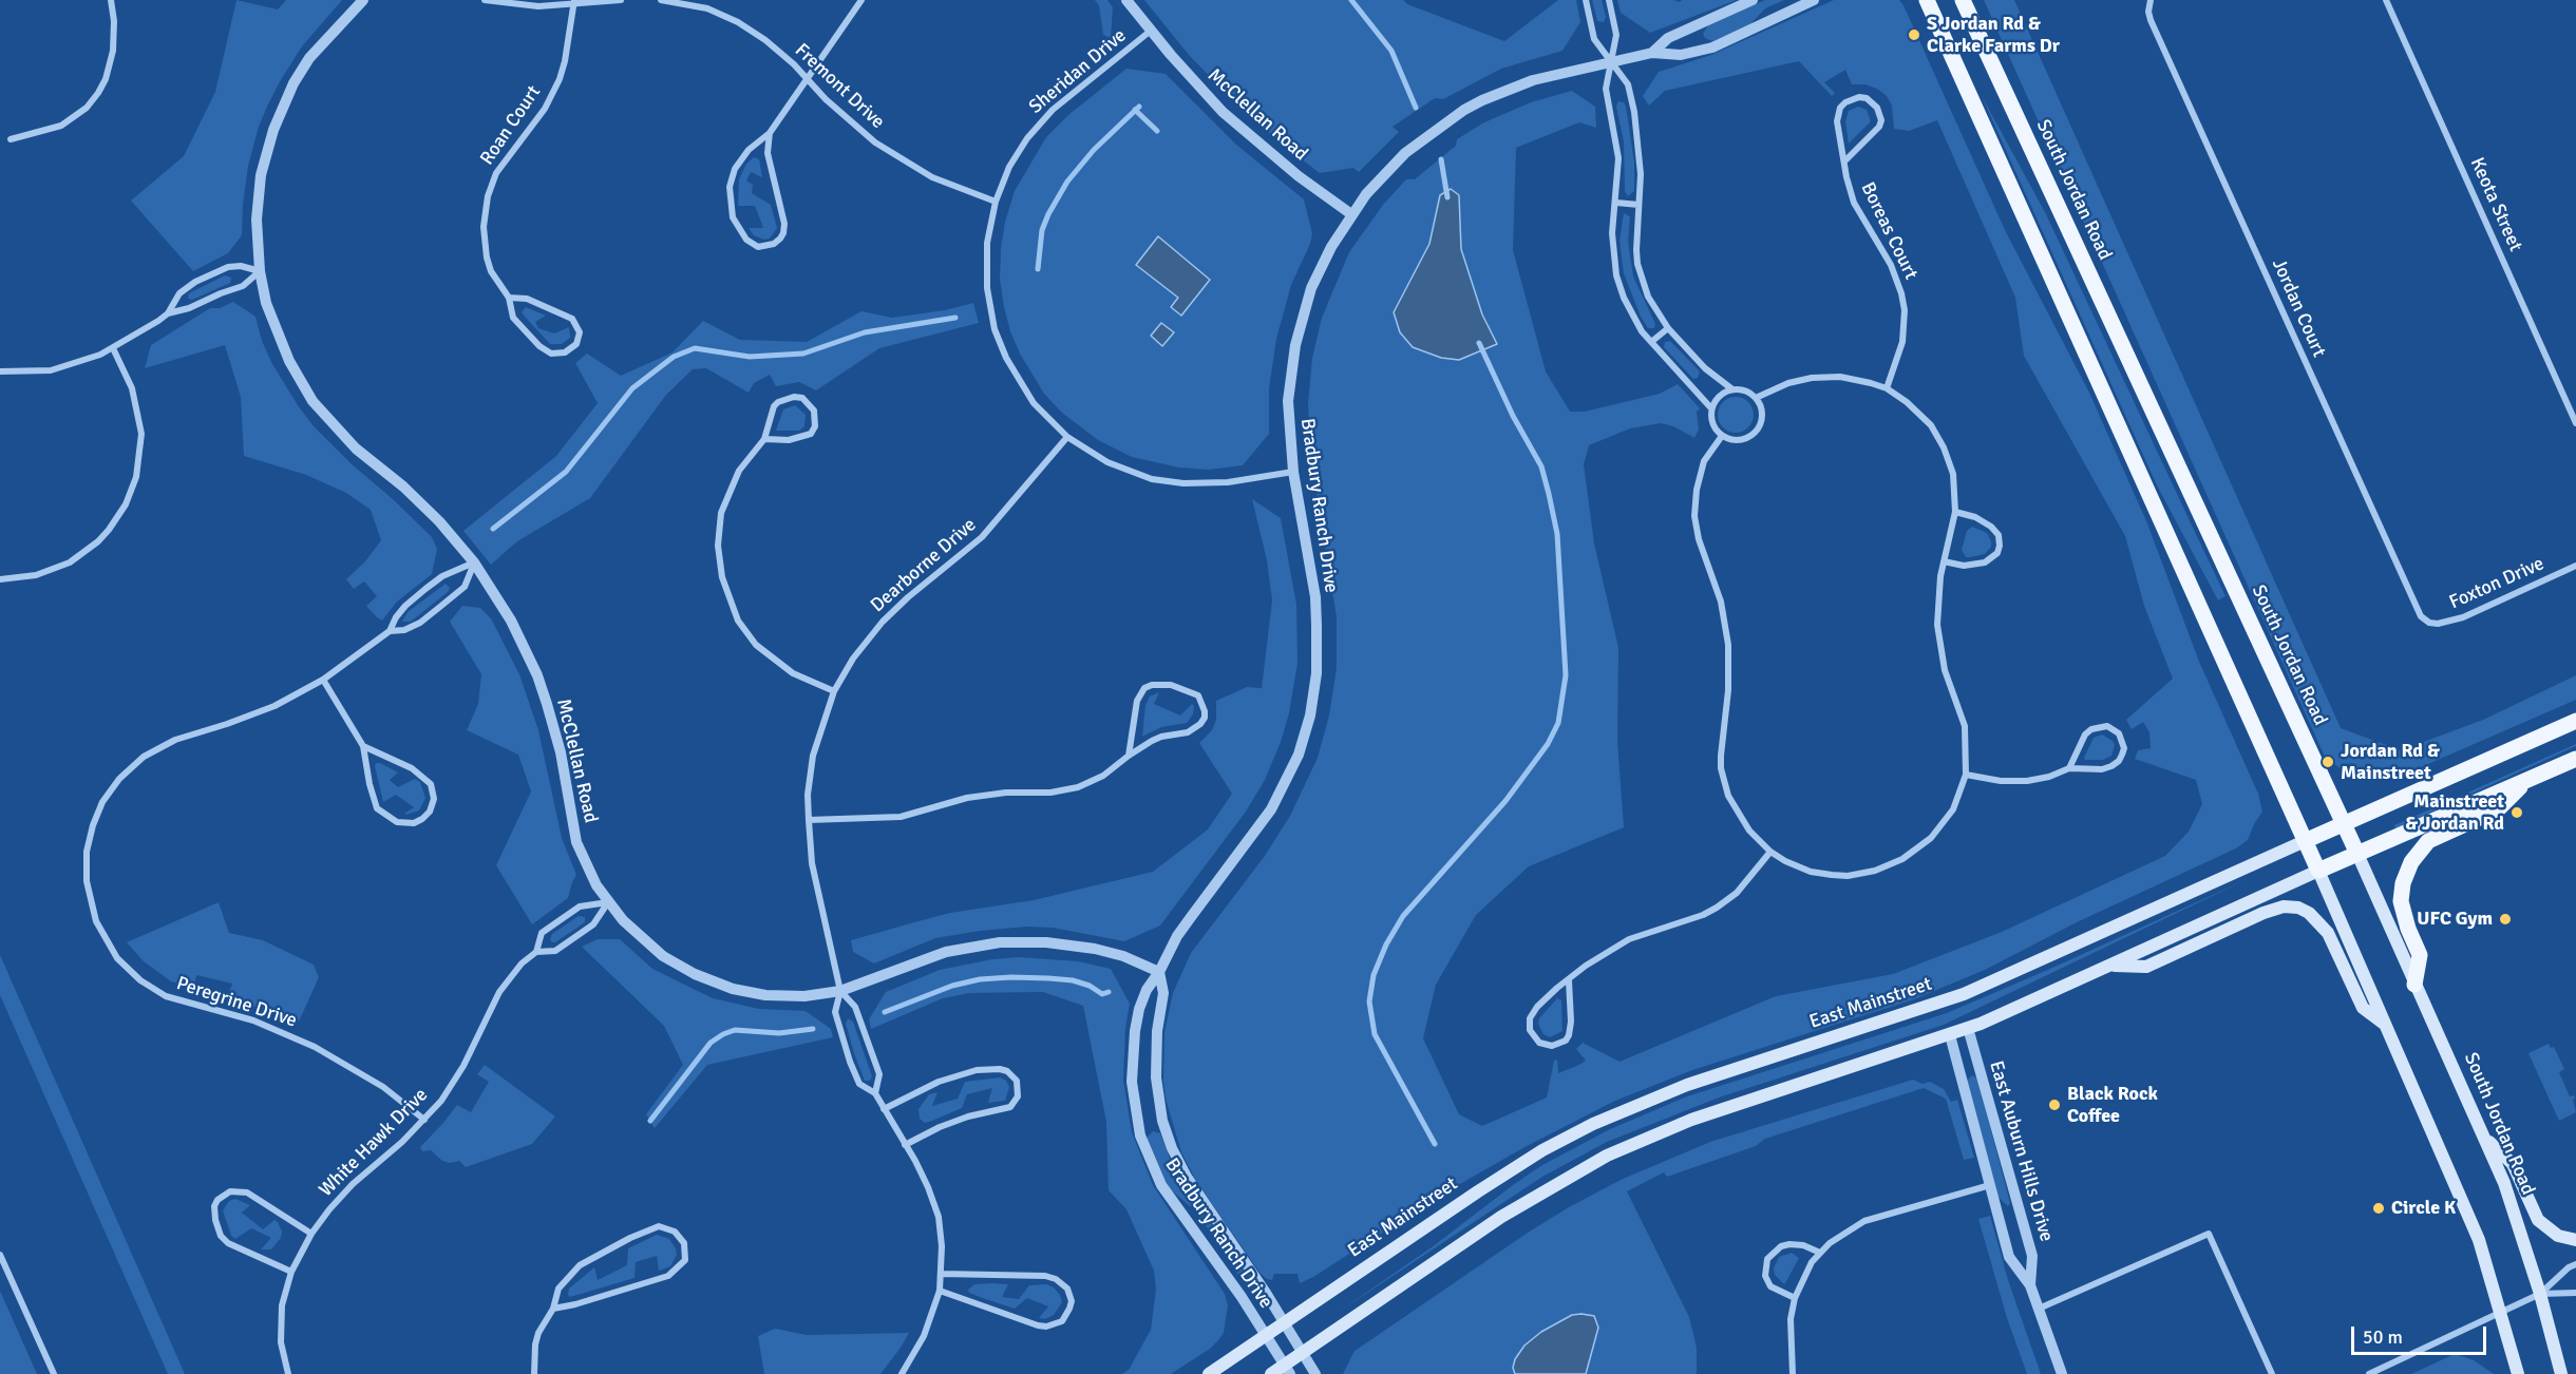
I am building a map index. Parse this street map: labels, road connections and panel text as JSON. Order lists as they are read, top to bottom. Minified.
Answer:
{"streets":{"main road":["South Jordan Road","East Mainstreet"],"street":["Sheridan Drive","Fremont Drive","McClellan Road","Roan Court","Keota Street","Boreas Court","Jordan Court","Bradbury Ranch Drive","Dearborne Drive","Foxton Drive","Peregrine Drive","White Hawk Drive","East Auburn Hills Drive"]},"crossings":[["Sheridan Drive","Fremont Drive"],["Sheridan Drive","McClellan Road"],["Sheridan Drive","Bradbury Ranch Drive"],["Sheridan Drive","Dearborne Drive"],["McClellan Road","Bradbury Ranch Drive"],["McClellan Road","Dearborne Drive"],["McClellan Road","Peregrine Drive"],["McClellan Road","White Hawk Drive"],["South Jordan Road","East Mainstreet"],["Jordan Court","Foxton Drive"],["Bradbury Ranch Drive","East Mainstreet"],["Peregrine Drive","White Hawk Drive"]],"places":["S Jordan Rd & Clarke Farms Dr","Jordan Rd & Mainstreet","Mainstreet & Jordan Rd","UFC Gym","Black Rock Coffee","Circle K"],"scale_bar":"50 m"}
